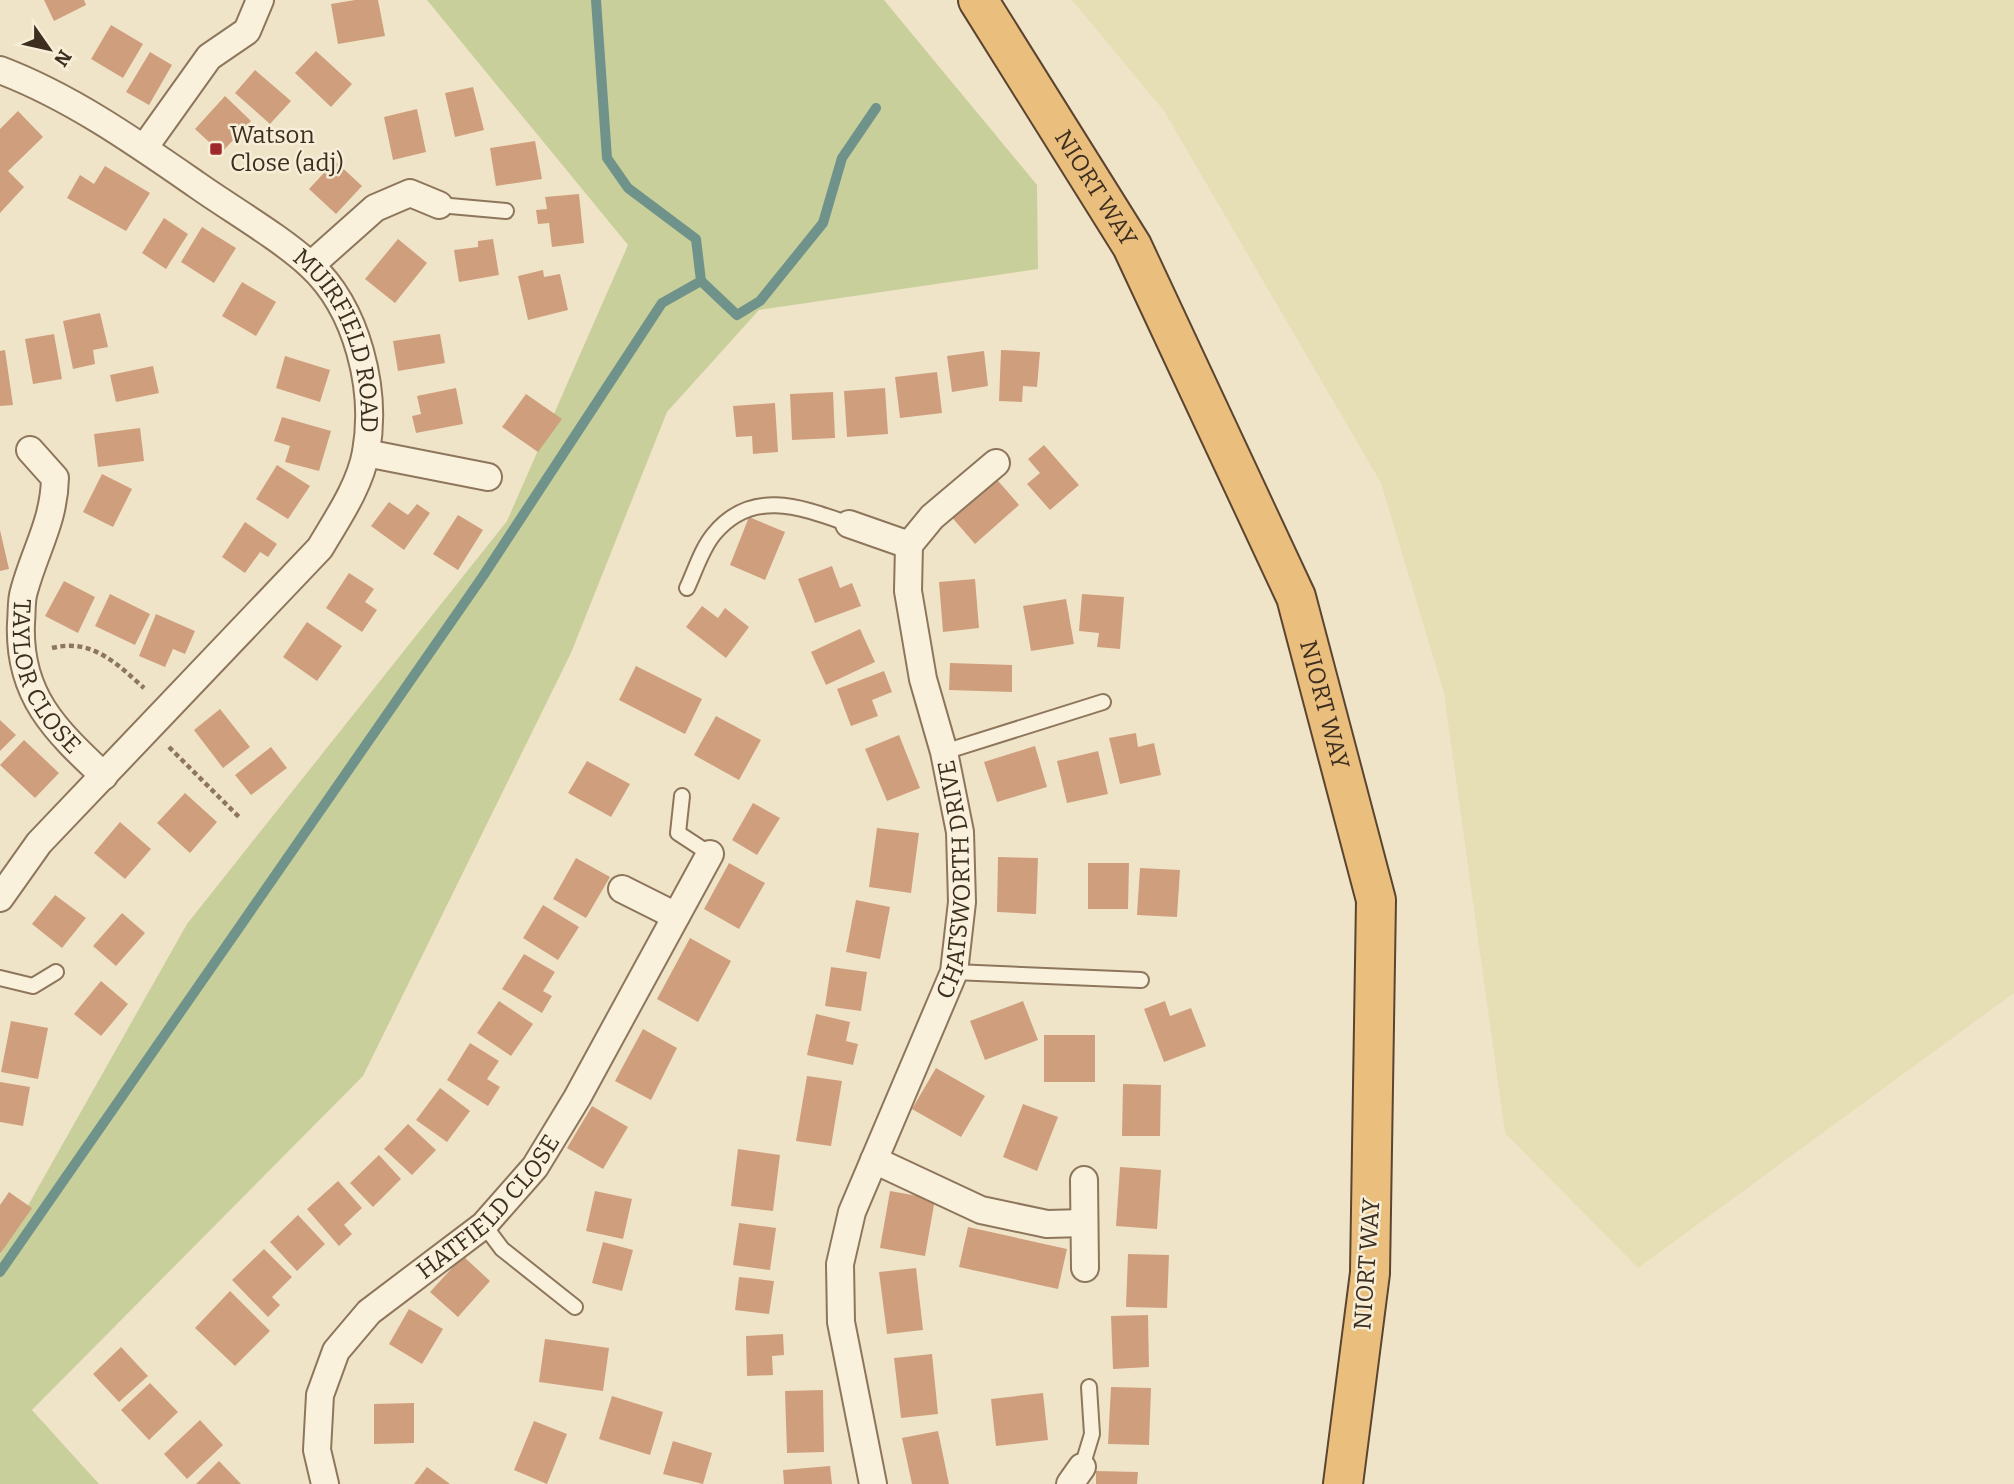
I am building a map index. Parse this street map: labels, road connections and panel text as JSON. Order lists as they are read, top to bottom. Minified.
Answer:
{"streets":{"highway":["NIORT WAY"],"street":["MUIRFIELD ROAD","TAYLOR CLOSE","CHATSWORTH DRIVE","HATFIELD CLOSE"]},"crossings":[["MUIRFIELD ROAD","TAYLOR CLOSE"]],"places":{"transit":["Watson Close (adj)"]},"north":"bottom right"}
